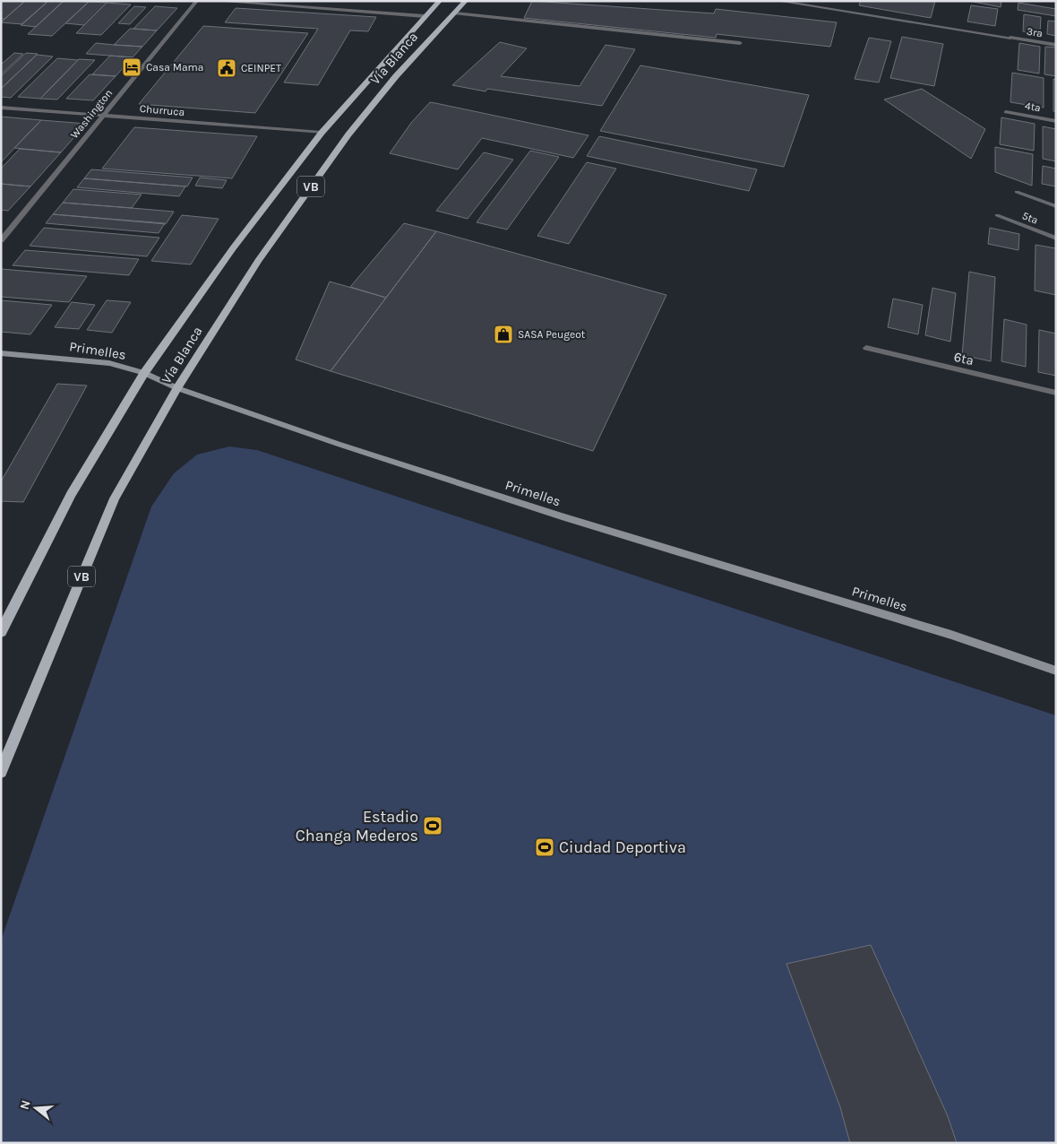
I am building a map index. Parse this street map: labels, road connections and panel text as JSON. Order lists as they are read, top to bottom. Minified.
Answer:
{"streets":{"main road":["Vía Blanca","VB","Primelles"],"street":["3ra","4ta","Churruca","Washington","5ta","6ta"]},"crossings":[["Vía Blanca","Churruca"],["Vía Blanca","Primelles"],["Churruca","Washington"]],"places":{"hotel":["Casa Mama"],"public building":["CEINPET"],"shop":["SASA Peugeot"],"sports":["Estadio Changa Mederos","Ciudad Deportiva"]},"north":"left"}
